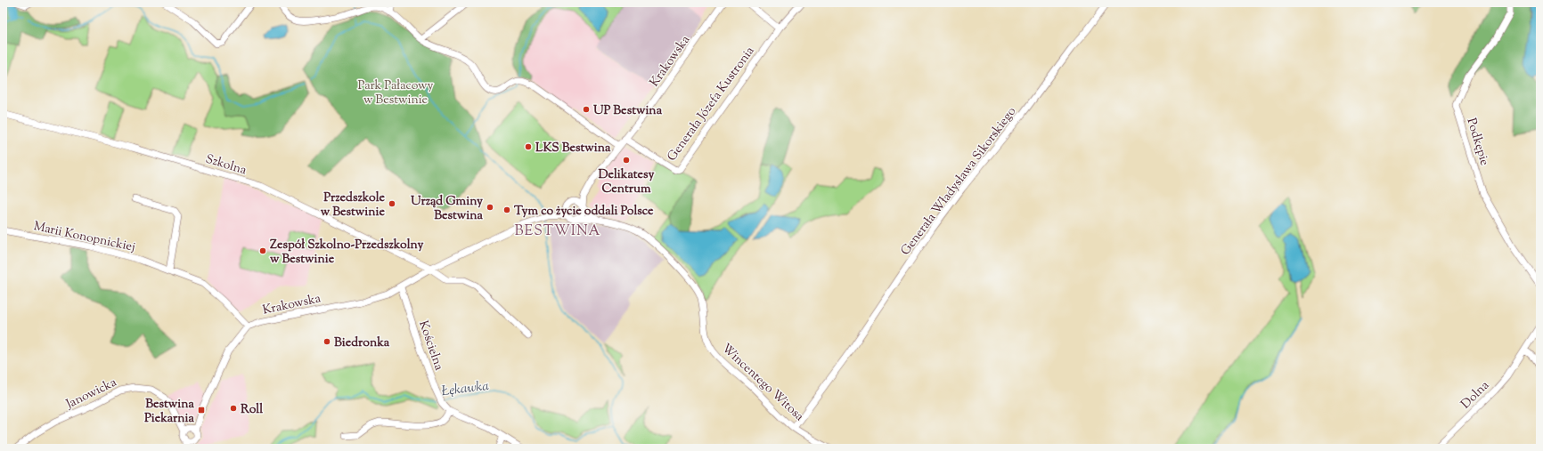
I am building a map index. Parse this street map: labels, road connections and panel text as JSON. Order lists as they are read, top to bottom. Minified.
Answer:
{"streets":{"street":["Krakowska","Generała Józefa Kustronia","Podkępie","Szkolna","Generała Władysława Sikorskiego","Marii Konopnickiej","Kościelna","Wincentego Witosa","Janowicka","Dolna"]},"crossings":[["Krakowska","Generała Józefa Kustronia"],["Krakowska","Szkolna"],["Krakowska","Marii Konopnickiej"],["Krakowska","Kościelna"],["Krakowska","Wincentego Witosa"],["Generała Władysława Sikorskiego","Wincentego Witosa"]],"districts":["BESTWINA"],"water":["Łękawka"],"parks":["Park Pałacowy w Bestwinie"],"places":{"other":["UP Bestwina","LKS Bestwina","Delikatesy Centrum","Przedszkole w Bestwinie","Urząd Gminy Bestwina","Tym co życie oddali Polsce","Zespół Szkolno-Przedszkolny w Bestwinie","Biedronka","Roll"],"transit":["Bestwina Piekarnia"]}}
